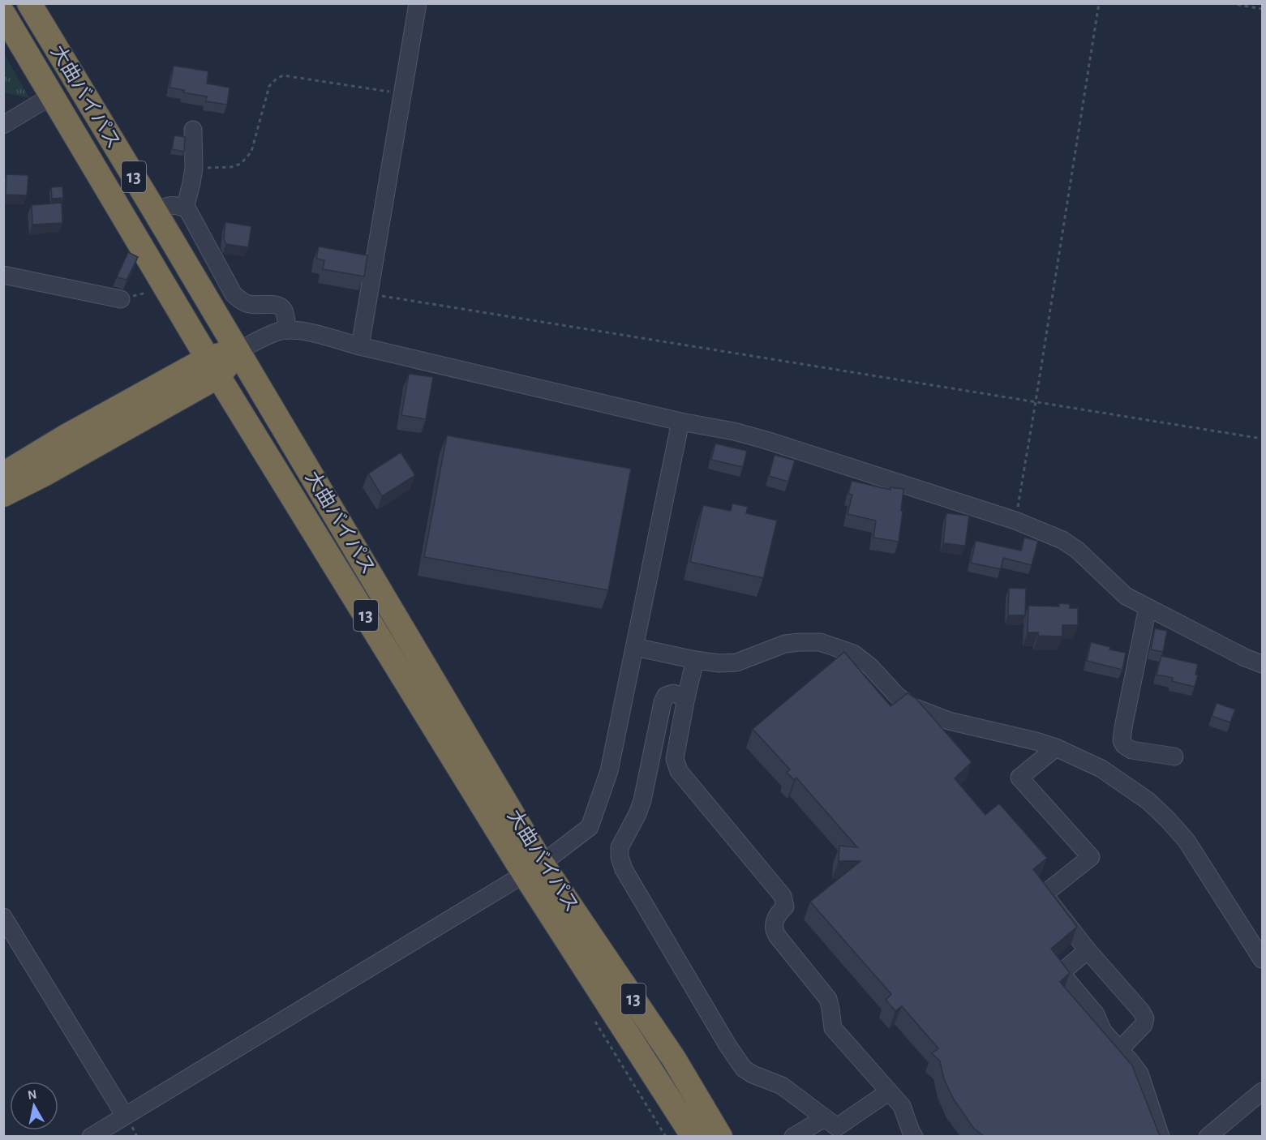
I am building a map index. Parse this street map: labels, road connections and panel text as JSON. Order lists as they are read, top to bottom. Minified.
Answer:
{"streets":{"highway":["大曲バイパス","13"]},"north":"top"}
